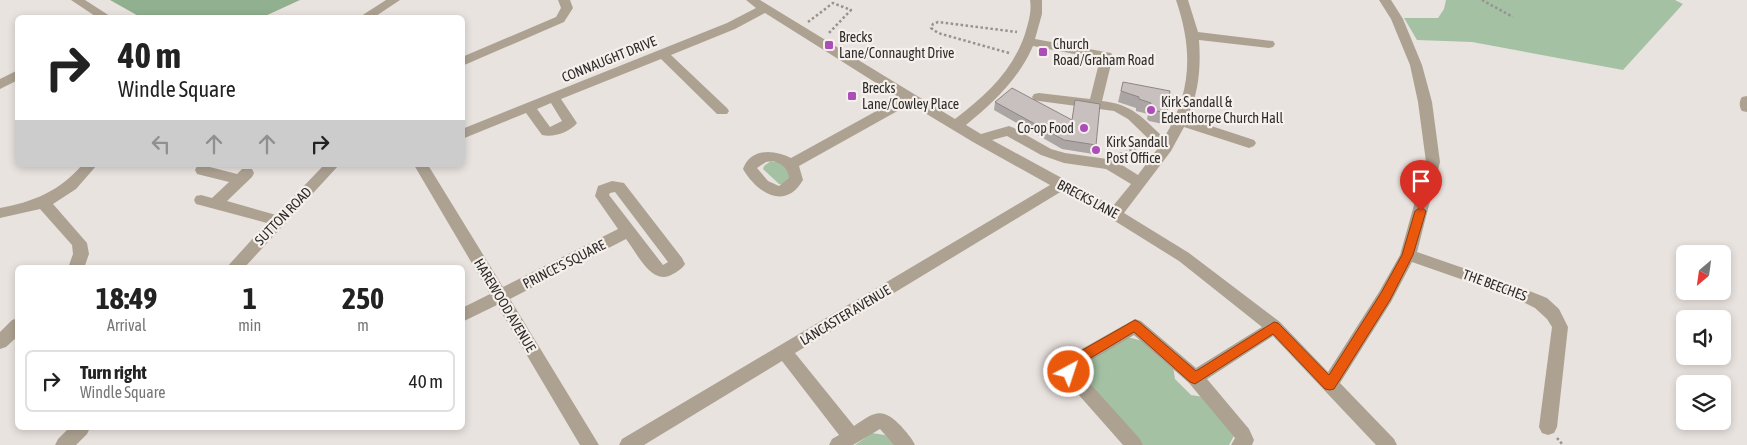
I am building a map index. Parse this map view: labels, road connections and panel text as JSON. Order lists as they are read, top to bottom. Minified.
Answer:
{"streets":{"street":["CONNAUGHT DRIVE","BRECKS LANE","SUTTON ROAD","PRINCE'S SQUARE","THE BEECHES","HAREWOOD AVENUE","LANCASTER AVENUE"]},"crossings":[["CONNAUGHT DRIVE","BRECKS LANE"],["BRECKS LANE","LANCASTER AVENUE"],["PRINCE'S SQUARE","HAREWOOD AVENUE"]],"places":{"transit":["Brecks Lane/Connaught Drive","Church Road/Graham Road","Brecks Lane/Cowley Place"],"other":["Kirk Sandall & Edenthorpe Church Hall","Co-op Food","Kirk Sandall Post Office"]},"north":"bottom left","page":{"turn":["40 m","Windle Square"],"eta":["18:49","Arrival","1","min","250","m"],"list":[{"name":"Turn right","note":"Windle Square","value":"40 m"}]}}
